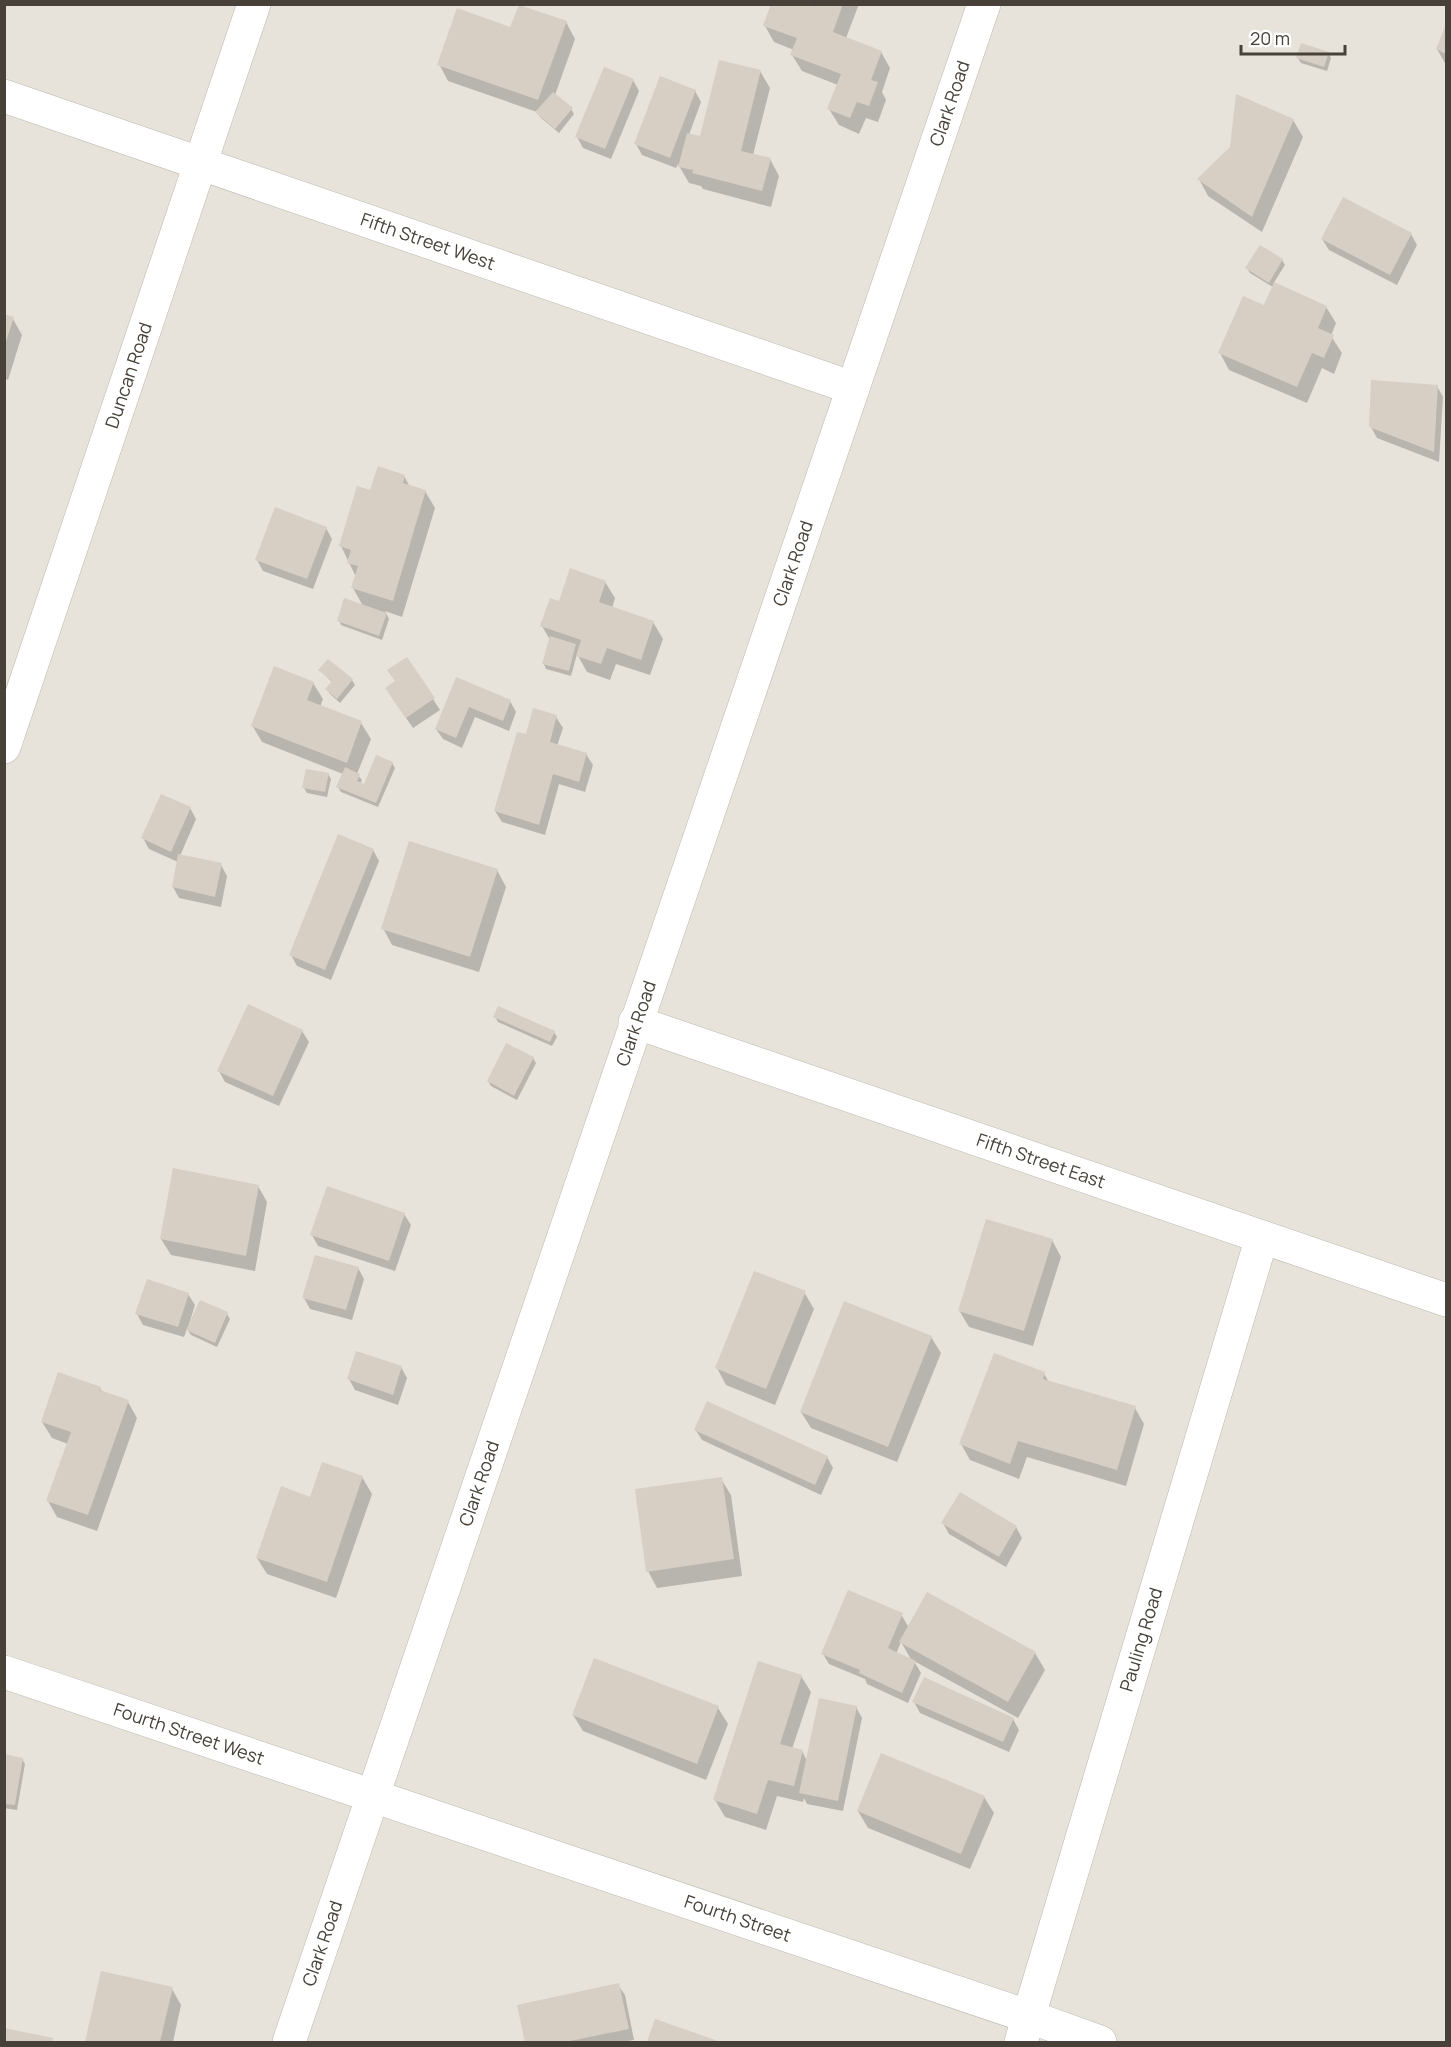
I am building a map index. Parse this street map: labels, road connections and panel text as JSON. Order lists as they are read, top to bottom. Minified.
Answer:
{"streets":{"street":["Clark Road","Fifth Street West","Duncan Road","Fifth Street East","Pauling Road","Fourth Street West","Fourth Street"]},"crossings":[["Clark Road","Fifth Street West"],["Clark Road","Fifth Street East"],["Clark Road","Fourth Street West"],["Clark Road","Fourth Street"],["Fifth Street West","Duncan Road"],["Fifth Street East","Pauling Road"],["Pauling Road","Fourth Street"],["Fourth Street West","Fourth Street"]],"scale_bar":"20 m"}
